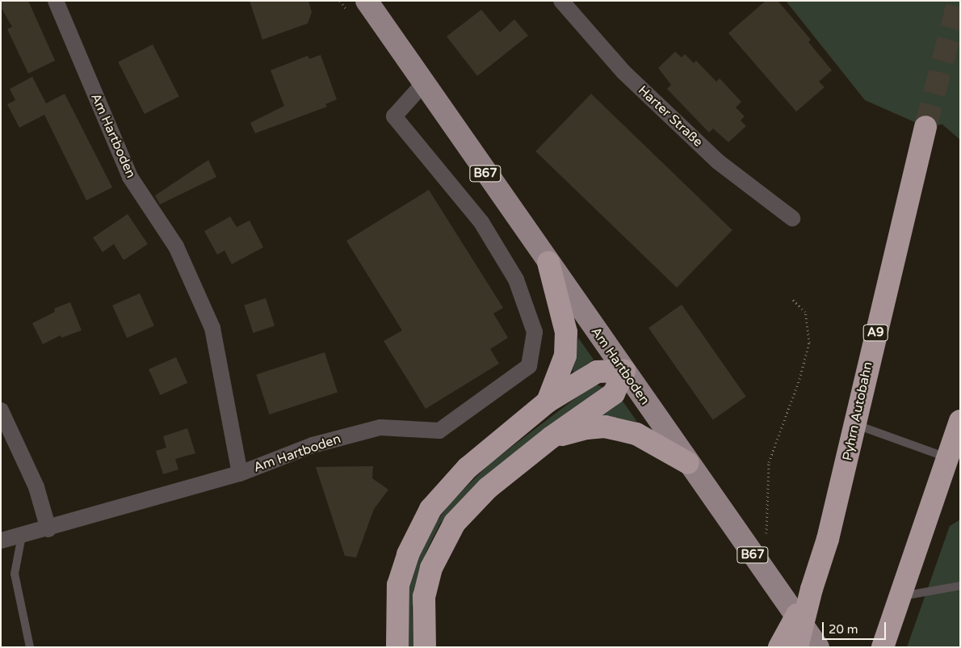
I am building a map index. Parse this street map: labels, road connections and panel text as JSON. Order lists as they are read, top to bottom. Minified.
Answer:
{"streets":{"highway":["A9","Pyhrn Autobahn"],"main road":["Am Hartboden","B67"],"street":["Harter Straße"]},"scale_bar":"20 m"}
